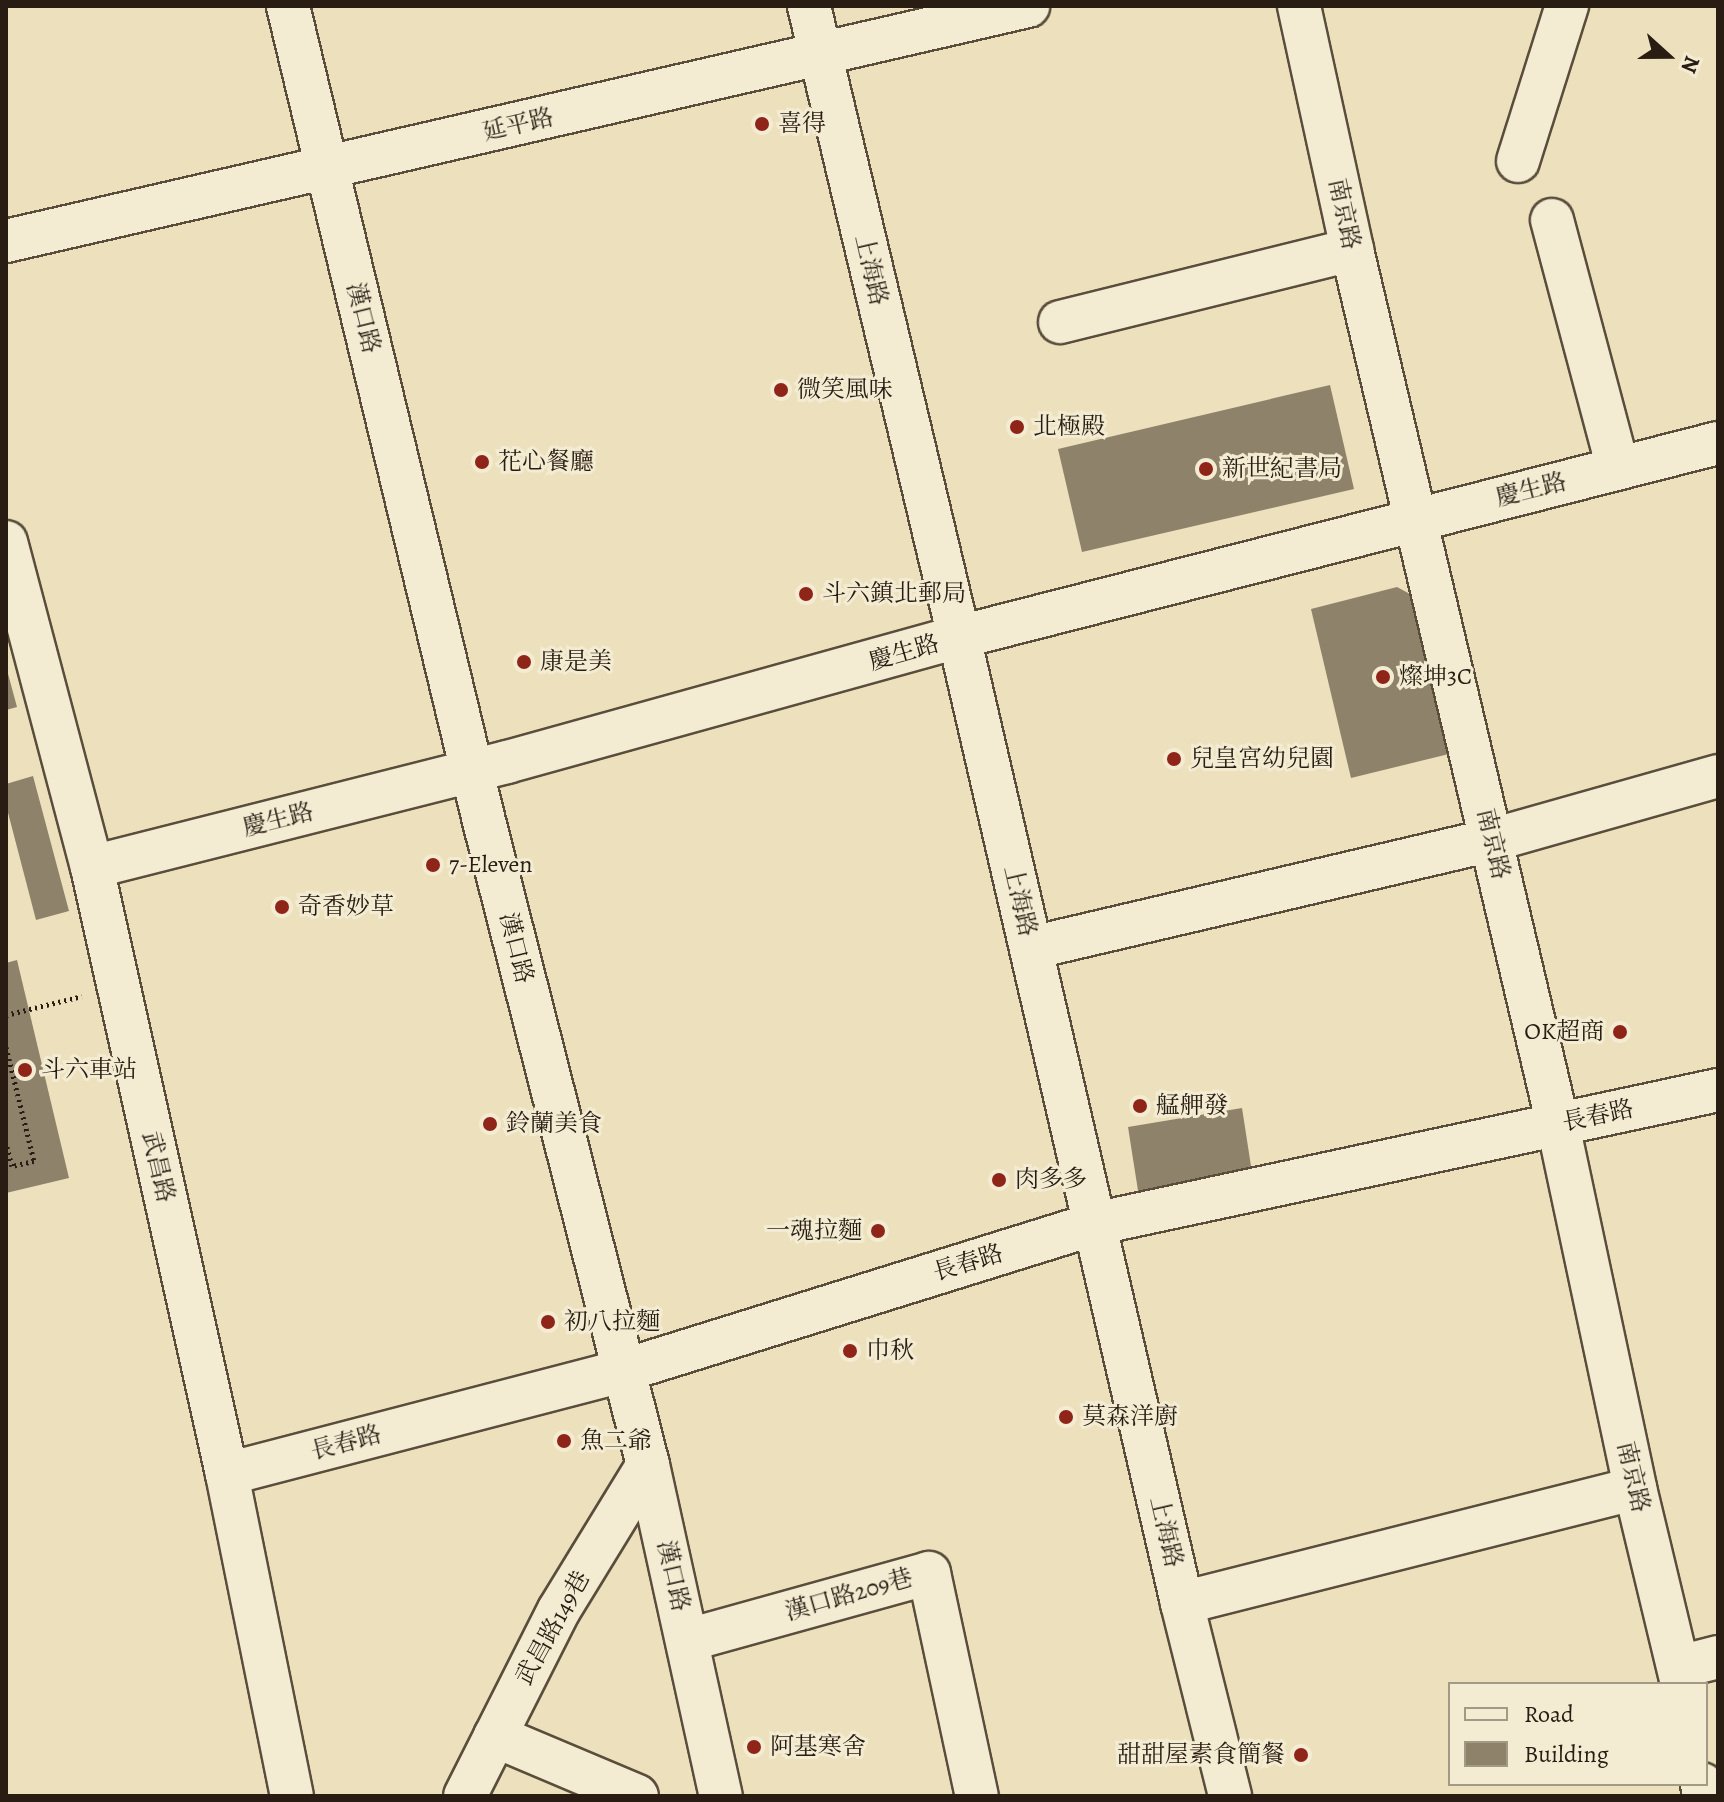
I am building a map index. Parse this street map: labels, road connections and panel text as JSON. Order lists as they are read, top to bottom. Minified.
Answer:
{"streets":{"street":["延平路","南京路","上海路","漢口路","慶生路","長春路","武昌路","漢口路209巷","武昌路149巷"]},"crossings":[["延平路","上海路"],["延平路","漢口路"],["南京路","慶生路"],["南京路","長春路"],["上海路","慶生路"],["上海路","長春路"],["漢口路","慶生路"],["漢口路","長春路"],["漢口路","漢口路209巷"],["漢口路","武昌路149巷"],["慶生路","武昌路"],["長春路","武昌路"]],"places":["喜得","微笑風味","北極殿","花心餐廳","新世紀書局","斗六鎮北郵局","康是美","燦坤3C","兒皇宮幼兒園","7-Eleven","奇香妙草","OK超商","斗六車站","艋舺發","鈴蘭美食","肉多多","一魂拉麵","初八拉麵","巾秋","莫森洋廚","魚二爺","阿基寒舍","甜甜屋素食簡餐"],"legend":["Road","Building"],"north":"right"}
